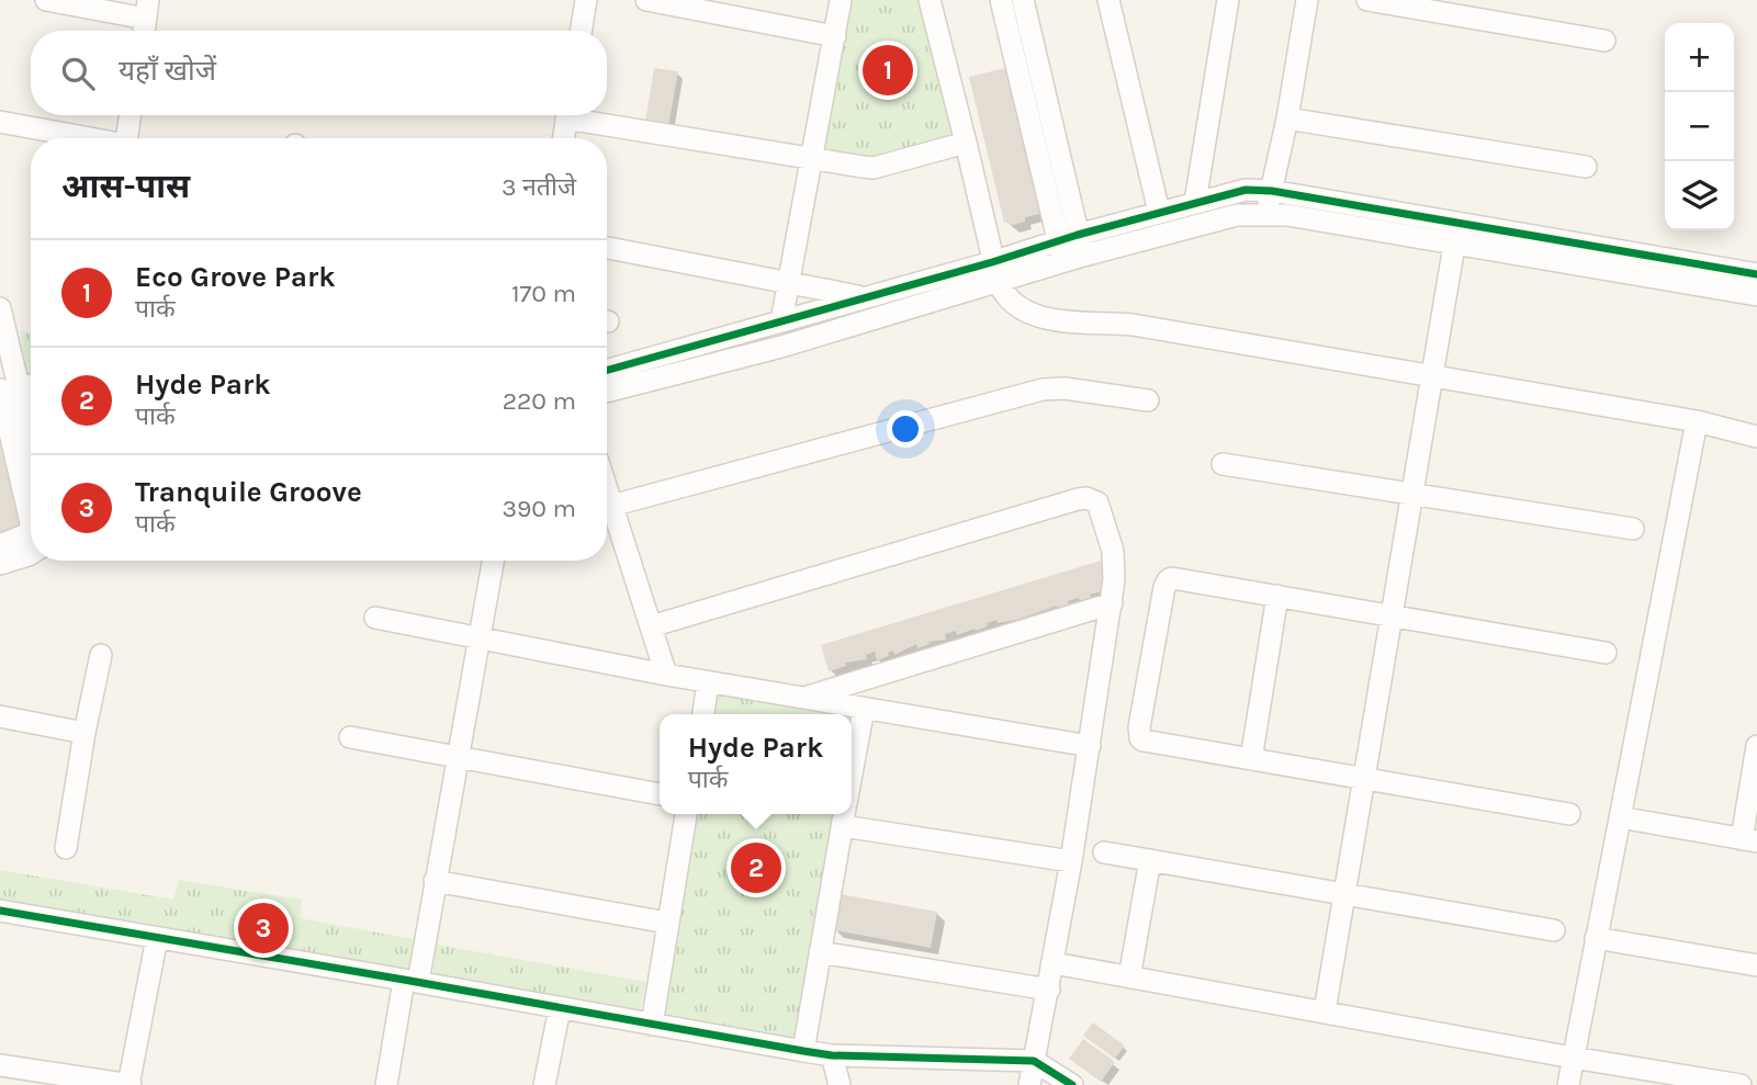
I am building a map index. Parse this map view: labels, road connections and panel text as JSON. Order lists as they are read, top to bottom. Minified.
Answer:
{"page":{"map_buttons":["+","−"],"search":"यहाँ खोजें","pins":["1","2","3"],"heading":["आस-पास","3 नतीजे"],"list":[{"mark":"1","name":"Eco Grove Park","note":"पार्क","value":"170 m"},{"mark":"2","name":"Hyde Park","note":"पार्क","value":"220 m"},{"mark":"3","name":"Tranquile Groove","note":"पार्क","value":"390 m"}],"popup":["Hyde Park","पार्क"]}}
